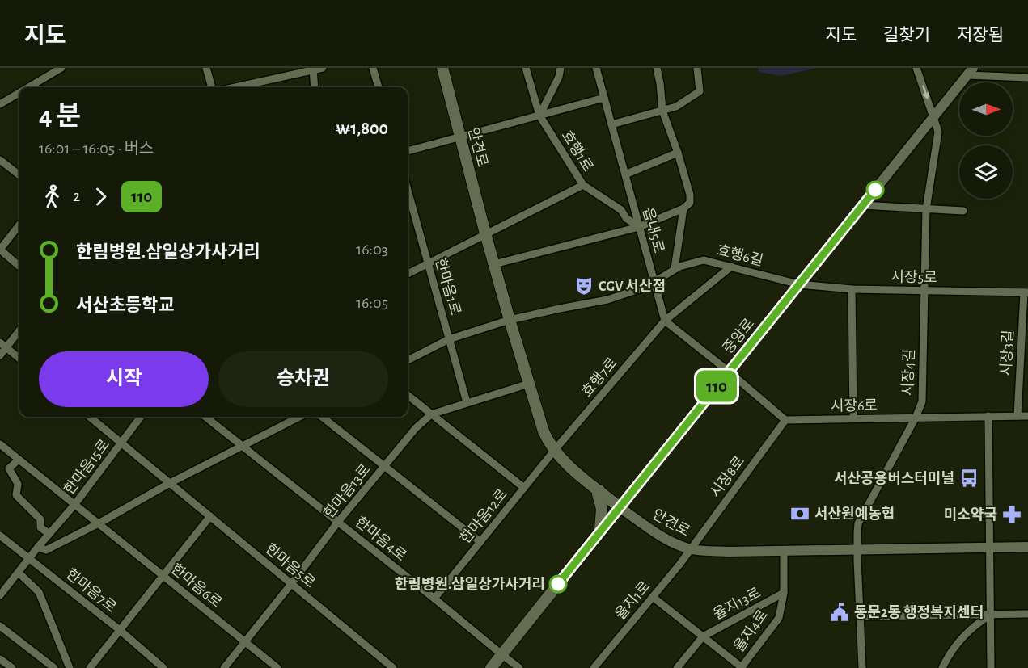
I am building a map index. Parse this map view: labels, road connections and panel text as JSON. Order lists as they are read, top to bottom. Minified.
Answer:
{"streets":{"main road":["안견로","중앙로"],"street":["효행1로","읍내5로","효행6길","시장5로","한마음1로","시장3길","시장4길","효행7로","시장6로","한마음15로","시장8로","한마음13로","한마음12로","한마음4로","한마음5로","한마음6로","한마음7로","율지1로","율지13로","율지4로"]},"crossings":[["안견로","효행6길"],["안견로","중앙로"],["안견로","시장4길"],["안견로","효행7로"],["안견로","시장8로"],["안견로","한마음13로"],["안견로","한마음12로"],["안견로","율지1로"],["안견로","율지4로"],["효행1로","읍내5로"],["읍내5로","효행6길"],["읍내5로","효행7로"],["효행6길","시장5로"],["효행6길","한마음1로"],["효행6길","중앙로"],["효행6길","효행7로"],["시장5로","중앙로"],["시장5로","시장3길"],["시장5로","시장4길"],["한마음1로","한마음13로"],["중앙로","시장4길"],["중앙로","한마음4로"],["시장3길","시장6로"],["시장4길","시장6로"],["효행7로","한마음12로"],["시장6로","시장8로"],["한마음15로","한마음5로"],["한마음15로","한마음6로"],["한마음15로","한마음7로"],["시장8로","율지1로"],["한마음13로","한마음4로"],["한마음13로","한마음5로"],["한마음13로","한마음6로"],["한마음12로","한마음4로"],["율지1로","율지13로"],["율지13로","율지4로"]],"places":{"theatre":["CGV 서산점"],"bus stop":["서산공용버스터미널"],"bank":["서산원예농협"],"pharmacy":["미소약국"],"other":["한림병원.삼일상가사거리"],"public building":["동문2동 행정복지센터"]},"lines":["bus line 110"],"north":"right","page":{"header":"지도","nav":["지도","길찾기","저장됨"],"on_map":"110","heading":["4 분","16:01 – 16:05 · 버스","₩1,800"],"legs":["2","110"],"list":[{"name":"한림병원.삼일상가사거리","value":"16:03"},{"name":"서산초등학교","value":"16:05"}],"buttons":["시작","승차권"]}}
